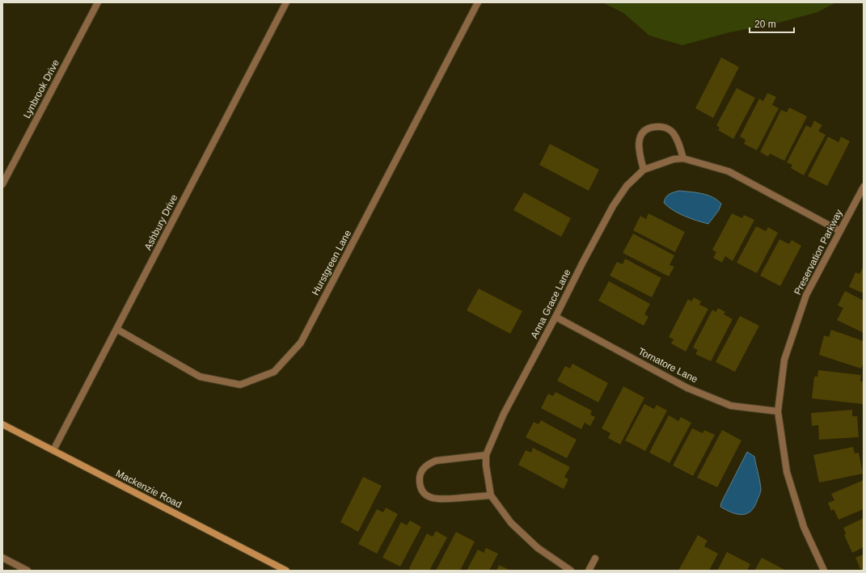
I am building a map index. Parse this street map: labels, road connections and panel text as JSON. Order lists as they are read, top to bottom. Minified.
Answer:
{"streets":{"main road":["Mackenzie Road"],"street":["Lynbrook Drive","Ashbury Drive","Preservation Parkway","Hurstgreen Lane","Anna Grace Lane","Tornatore Lane"]},"crossings":[["Ashbury Drive","Hurstgreen Lane"],["Ashbury Drive","Mackenzie Road"],["Preservation Parkway","Anna Grace Lane"],["Preservation Parkway","Tornatore Lane"],["Anna Grace Lane","Tornatore Lane"]],"scale_bar":"20 m"}
